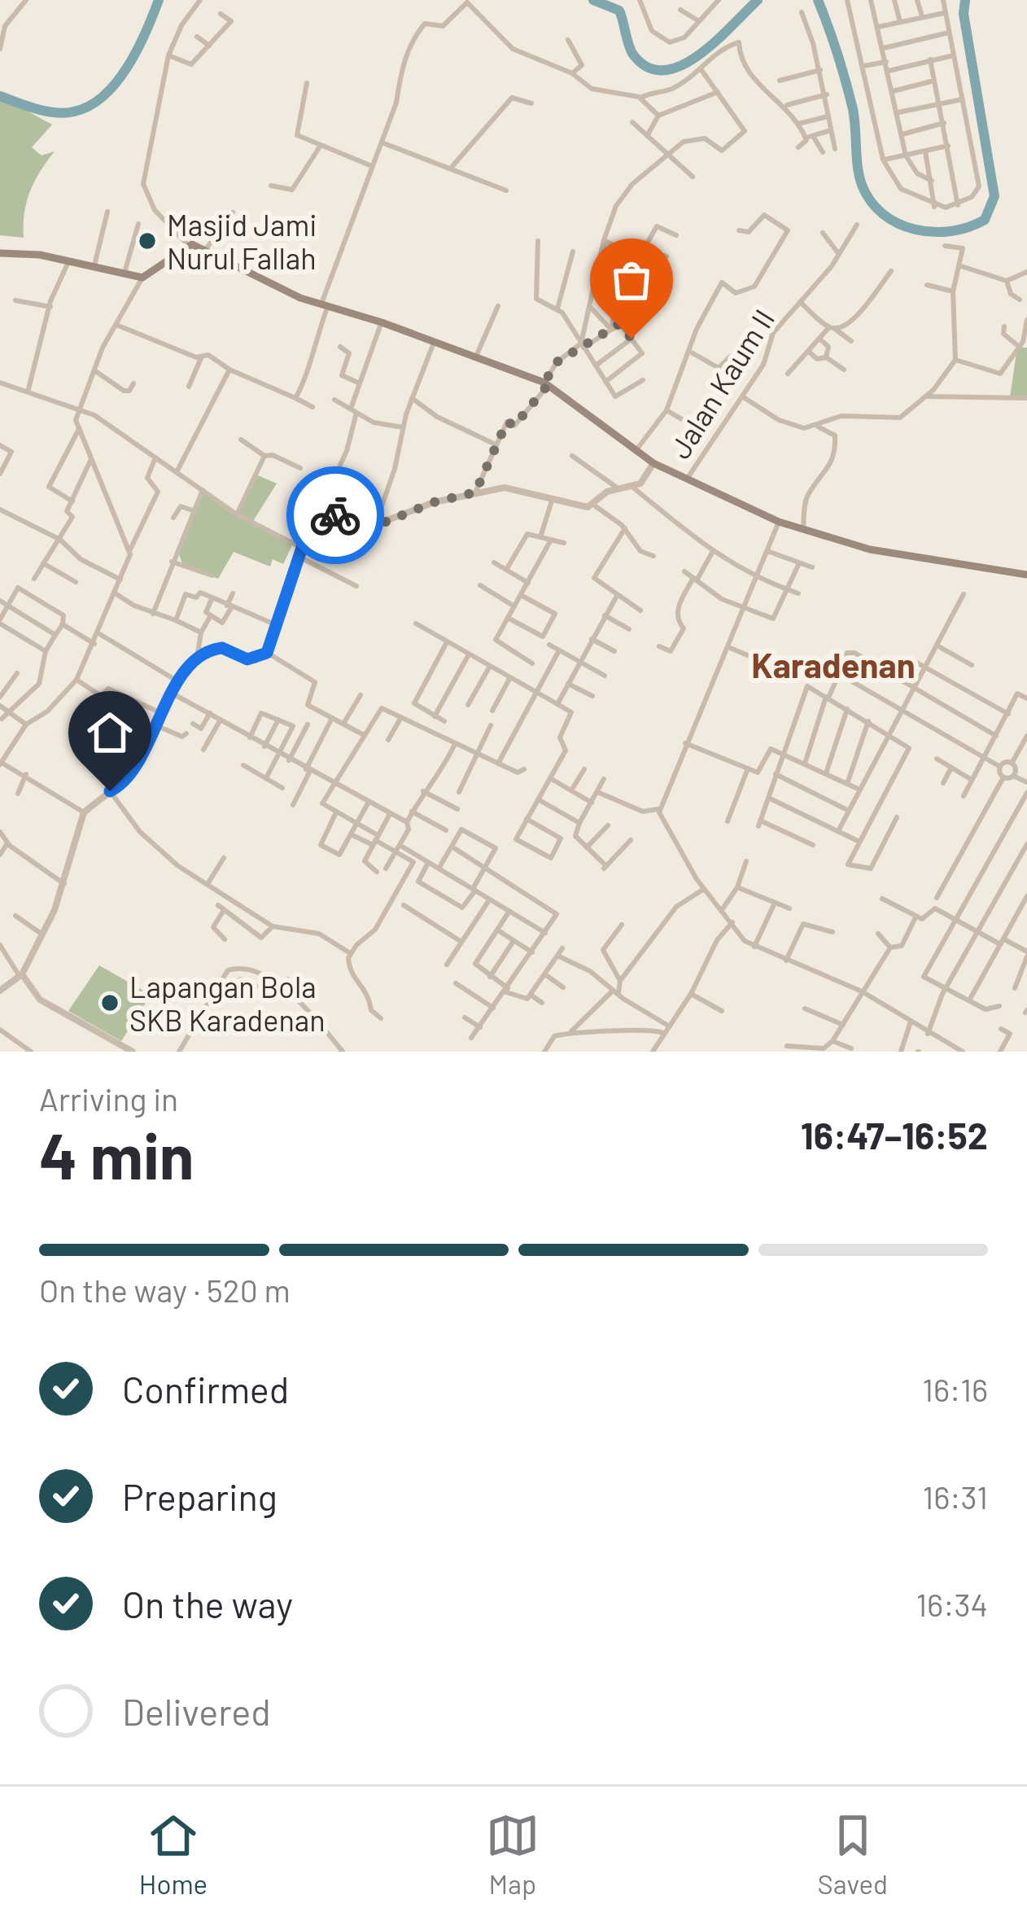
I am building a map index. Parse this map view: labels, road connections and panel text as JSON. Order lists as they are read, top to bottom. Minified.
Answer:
{"streets":{"street":["Jalan Kaum II"]},"districts":["Karadenan"],"places":["Masjid Jami Nurul Fallah","Lapangan Bola SKB Karadenan"],"page":{"heading":["4 min","Arriving in","16:47–16:52"],"bar":"On the way · 520 m","list":[["Confirmed","16:16"],["Preparing","16:31"],["On the way","16:34"],"Delivered"],"tabs":["Home","Map","Saved"]}}
